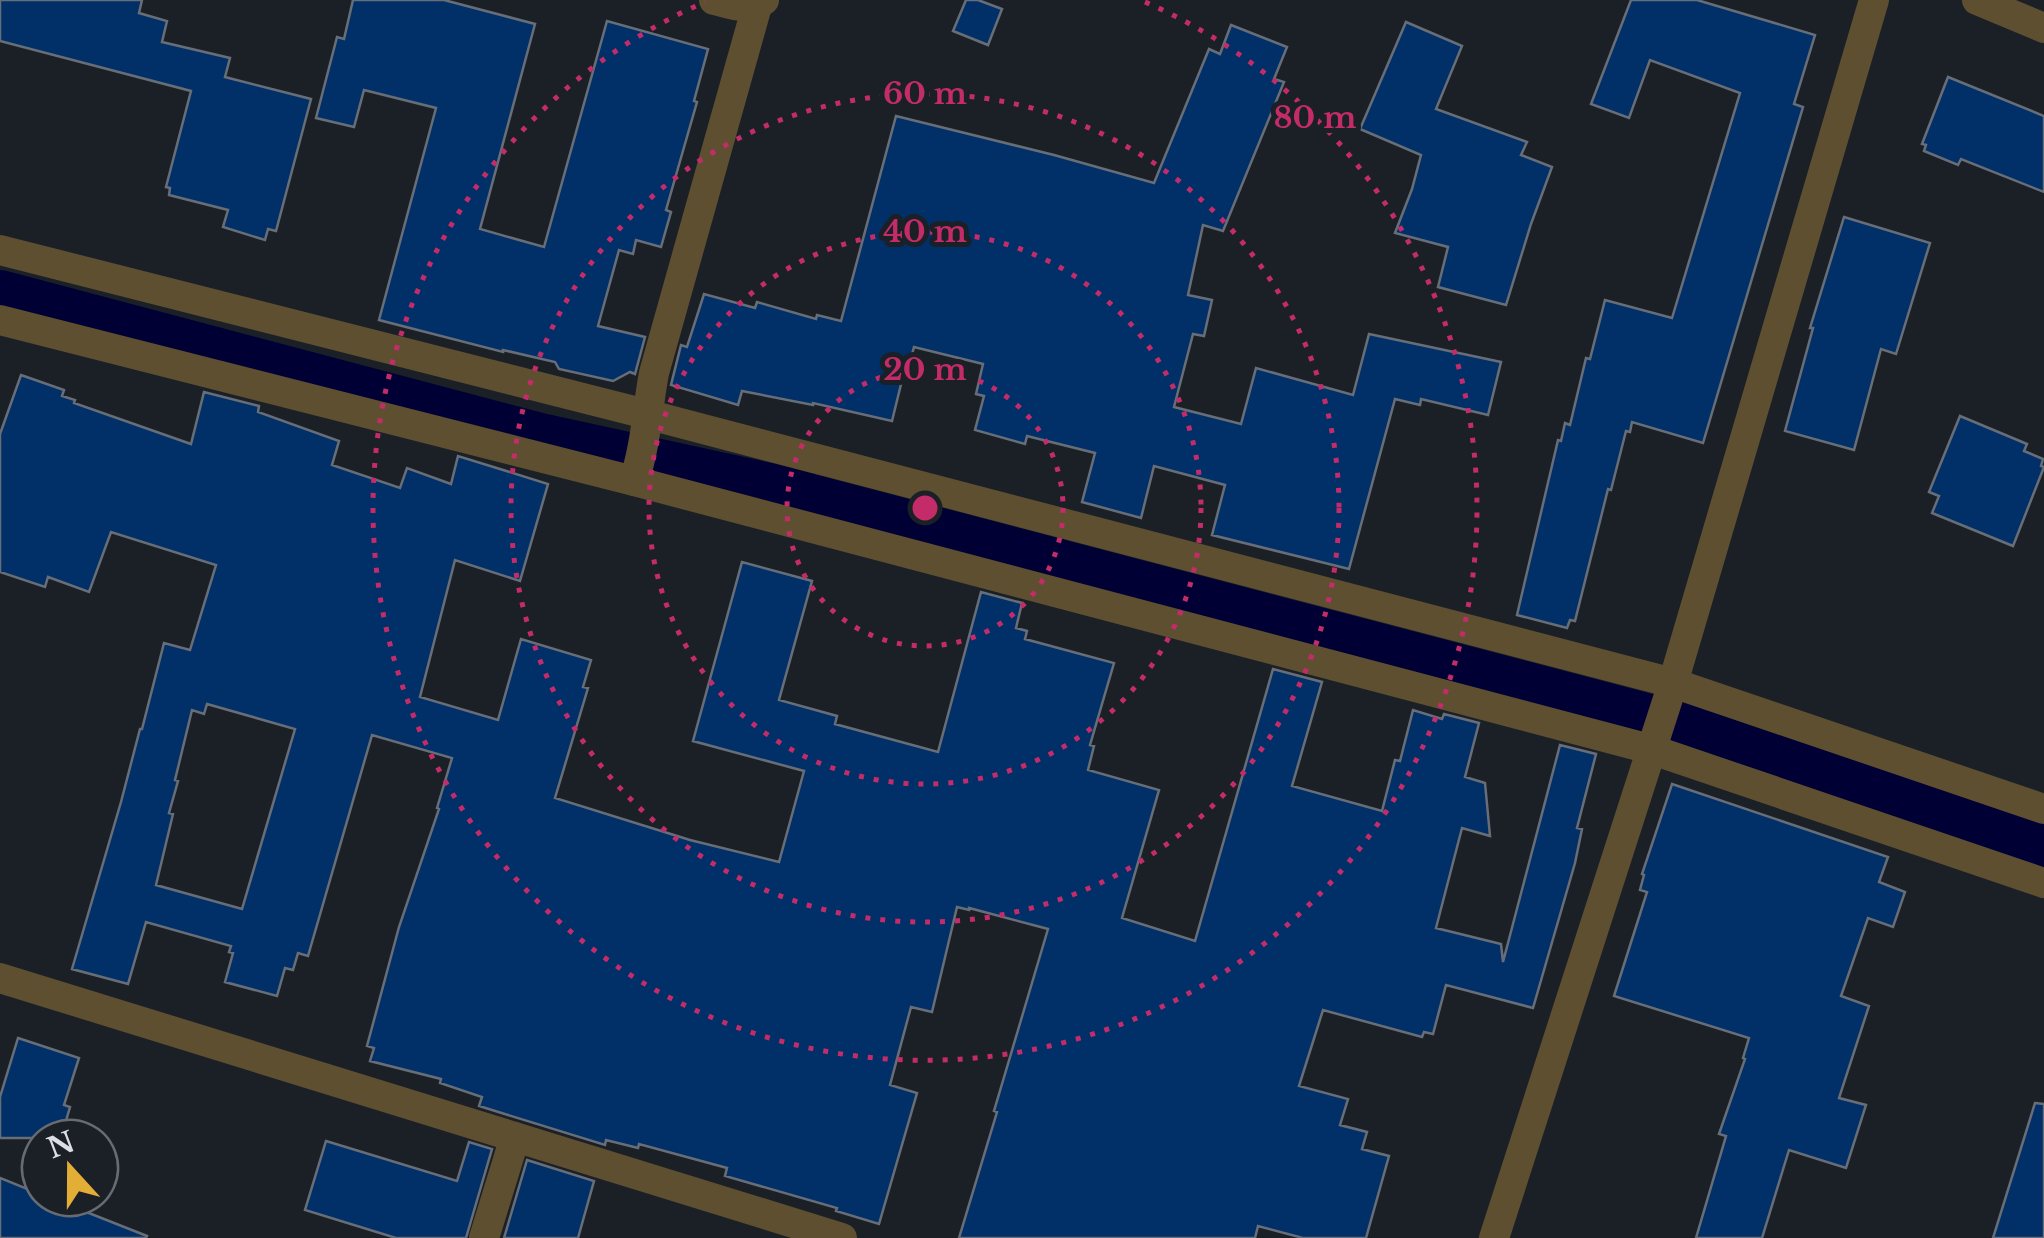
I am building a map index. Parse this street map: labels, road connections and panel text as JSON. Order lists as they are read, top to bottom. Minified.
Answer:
{"north":"top","rings":["60 m","80 m","40 m","20 m"]}
